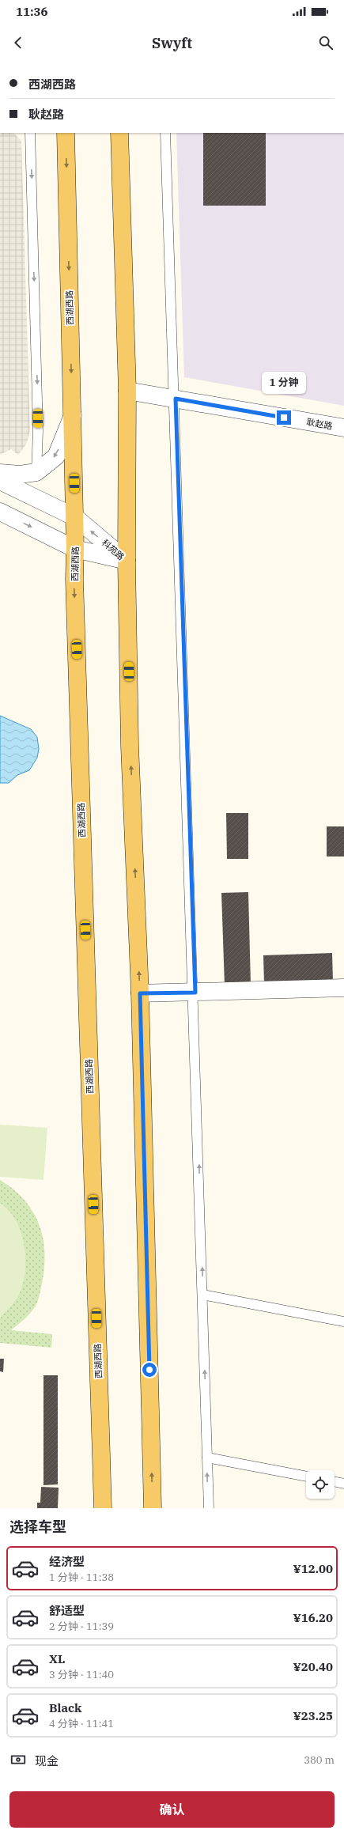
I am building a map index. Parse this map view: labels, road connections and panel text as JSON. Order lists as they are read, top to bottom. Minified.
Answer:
{"streets":{"main road":["西湖西路"],"street":["耿赵路","科苑路"]},"crossings":[["西湖西路","科苑路"]],"page":{"status":"11:36","header":"Swyft","banner":["西湖西路","耿赵路"],"bubble":"1 分钟","heading":"选择车型","list":[{"name":"经济型","note":"1 分钟 · 11:38","value":"¥12.00"},{"name":"舒适型","note":"2 分钟 · 11:39","value":"¥16.20"},{"name":"XL","note":"3 分钟 · 11:40","value":"¥20.40"},{"name":"Black","note":"4 分钟 · 11:41","value":"¥23.25"}],"pay":["现金","380 m"],"buttons":"确认"}}
